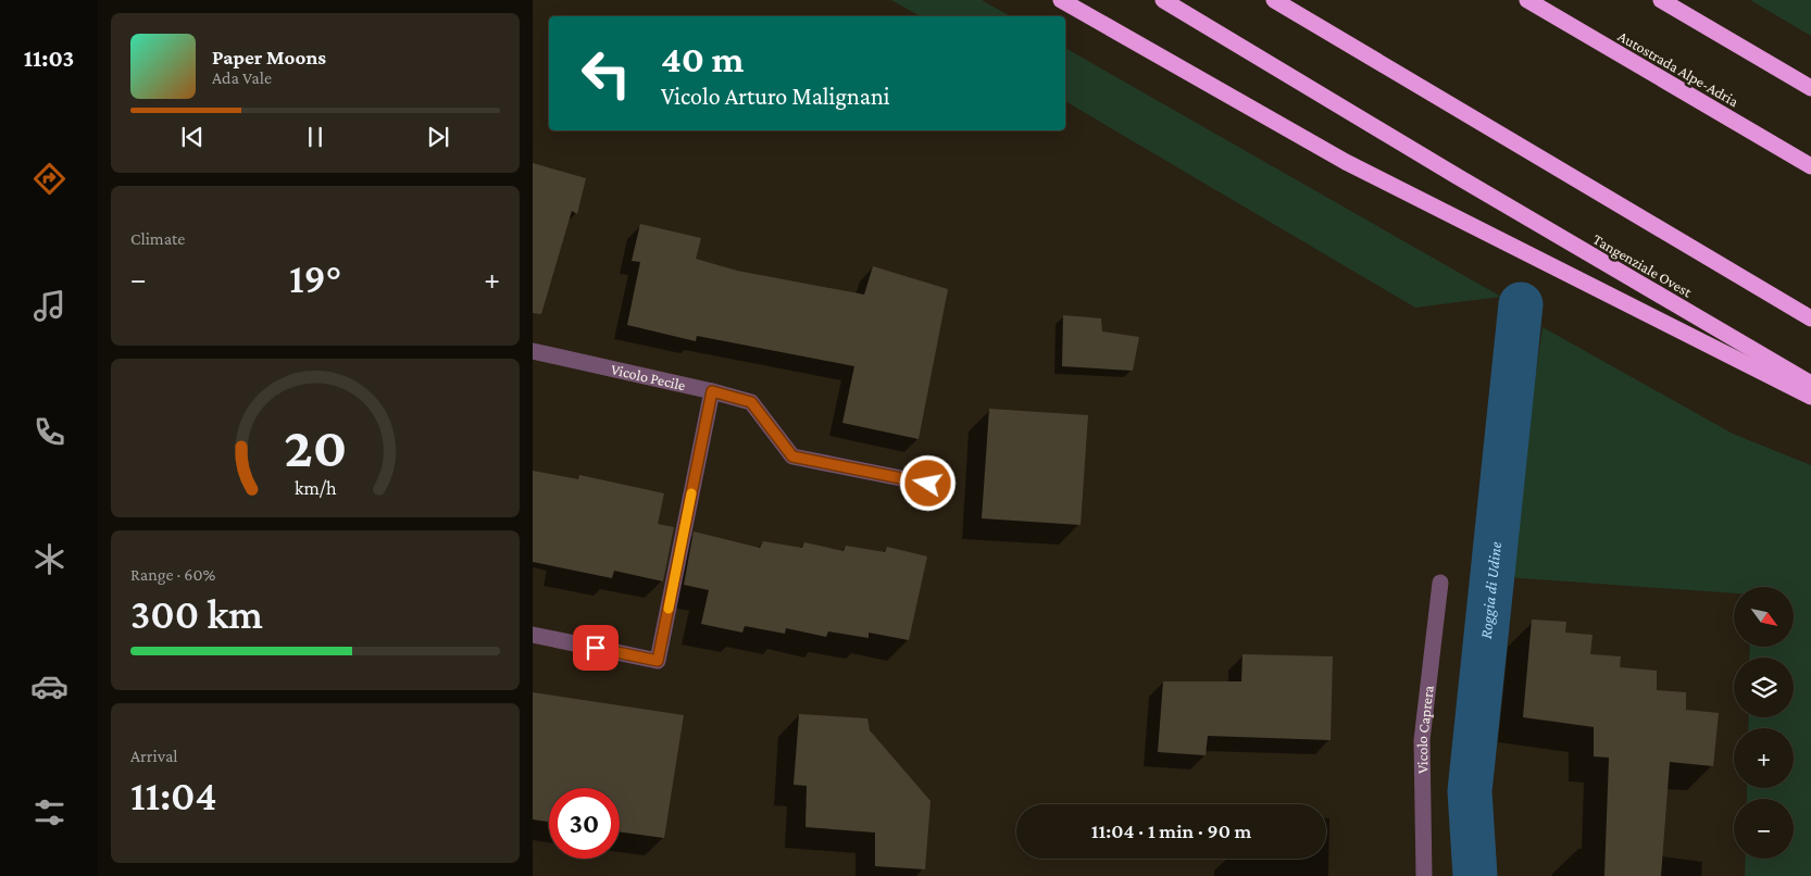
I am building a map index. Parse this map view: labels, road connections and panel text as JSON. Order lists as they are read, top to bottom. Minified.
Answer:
{"streets":{"highway":["Autostrada Alpe-Adria","Tangenziale Ovest"],"street":["Vicolo Pecile","Vicolo Caprera"]},"water":["Roggia di Udine"],"north":"bottom right","page":{"tabs":"11:03","turn":["40 m","Vicolo Arturo Malignani"],"song":["Paper Moons","Ada Vale"],"tile":["Climate",["Range · 60%","300 km"],["Arrival","11:04"]],"heat":["−","19°","+"],"map_buttons":["+","−"],"limit":"30","trip":"11:04 · 1 min · 90 m","gauge":["20","km/h"]}}
